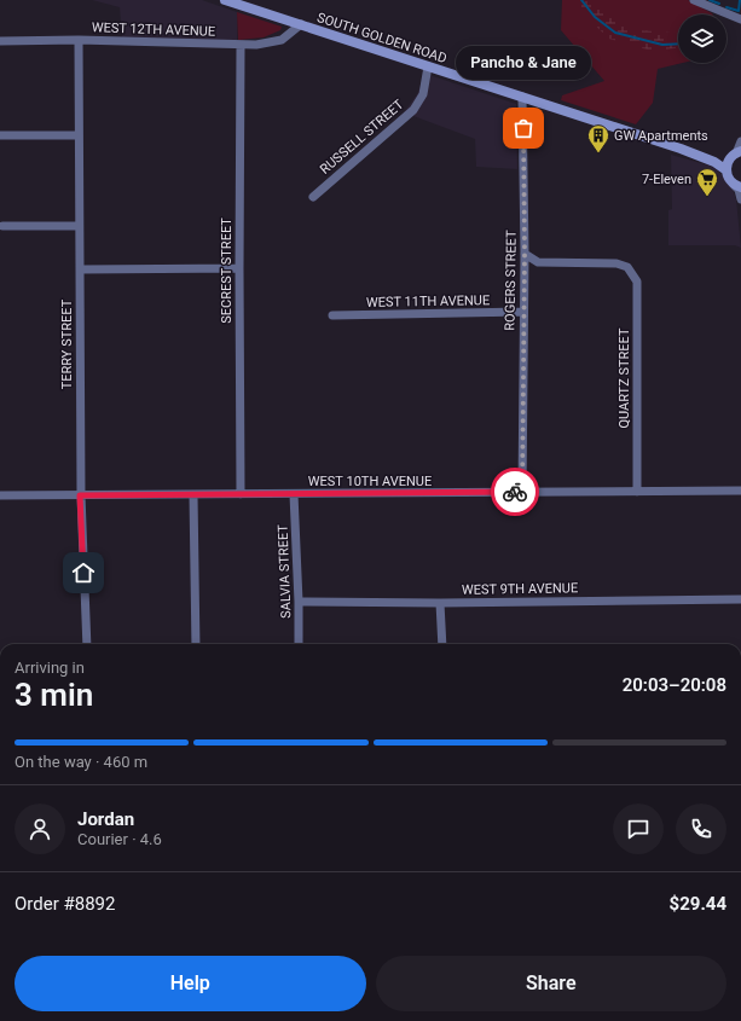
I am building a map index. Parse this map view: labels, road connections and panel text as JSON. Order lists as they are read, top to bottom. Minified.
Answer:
{"streets":{"main road":["SOUTH GOLDEN ROAD"],"street":["WEST 12TH AVENUE","RUSSELL STREET","SECREST STREET","ROGERS STREET","WEST 11TH AVENUE","TERRY STREET","QUARTZ STREET","WEST 10TH AVENUE","SALVIA STREET","WEST 9TH AVENUE"]},"crossings":[["WEST 12TH AVENUE","SOUTH GOLDEN ROAD"],["WEST 12TH AVENUE","SECREST STREET"],["WEST 12TH AVENUE","TERRY STREET"],["SOUTH GOLDEN ROAD","RUSSELL STREET"],["SOUTH GOLDEN ROAD","ROGERS STREET"],["SECREST STREET","WEST 10TH AVENUE"],["ROGERS STREET","WEST 11TH AVENUE"],["ROGERS STREET","QUARTZ STREET"],["ROGERS STREET","WEST 10TH AVENUE"],["TERRY STREET","WEST 10TH AVENUE"],["QUARTZ STREET","WEST 10TH AVENUE"],["WEST 10TH AVENUE","SALVIA STREET"],["SALVIA STREET","WEST 9TH AVENUE"]],"places":{"other":["Pancho & Jane"],"building":["GW Apartments"],"supermarket":["7-Eleven"]},"page":{"bubble":"Pancho & Jane","heading":["3 min","Arriving in","20:03–20:08"],"panel":["Jordan","Courier · 4.6","Order #8892","$29.44"],"bar":"On the way · 460 m","buttons":["Help","Share"]}}
